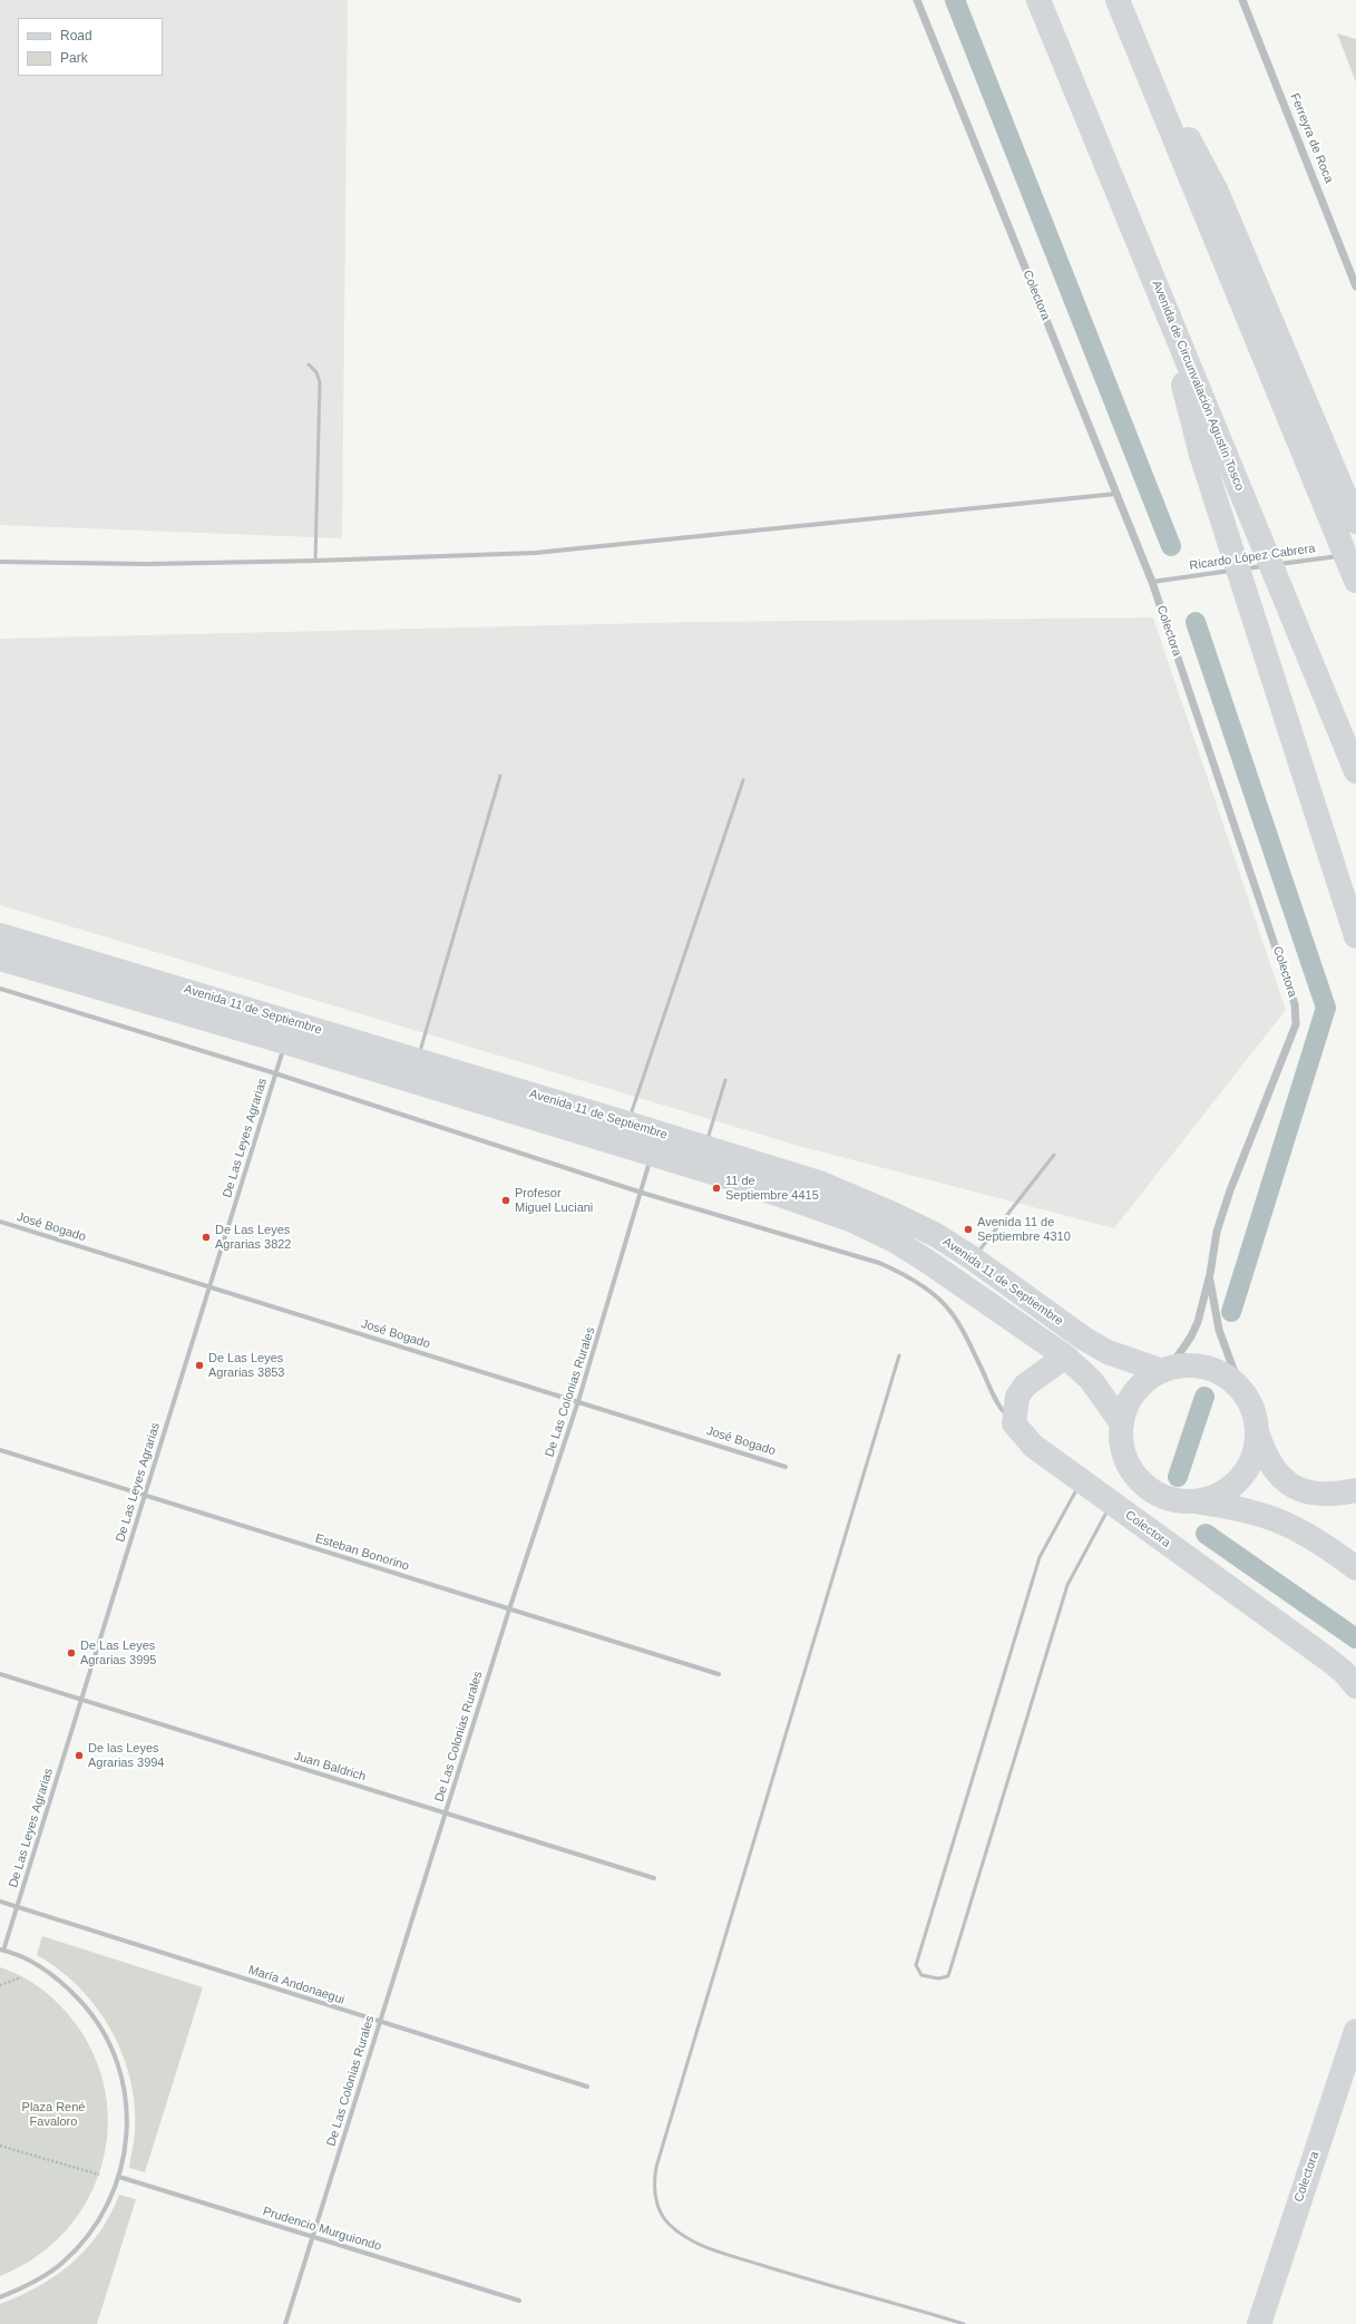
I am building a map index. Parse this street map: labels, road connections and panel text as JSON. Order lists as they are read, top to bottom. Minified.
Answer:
{"streets":{"main road":["Colectora","Avenida de Circunvalación Agustín Tosco","Avenida 11 de Septiembre"],"street":["Ferreyra de Roca","Ricardo López Cabrera","De Las Leyes Agrarias","José Bogado","De Las Colonias Rurales","Esteban Bonorino","Juan Baldrich","María Andonaegui","Prudencio Murguiondo"]},"crossings":[["Colectora","Ricardo López Cabrera"],["Colectora","Avenida 11 de Septiembre"],["Avenida 11 de Septiembre","De Las Leyes Agrarias"],["Avenida 11 de Septiembre","De Las Colonias Rurales"],["De Las Leyes Agrarias","José Bogado"],["De Las Leyes Agrarias","Esteban Bonorino"],["De Las Leyes Agrarias","Juan Baldrich"],["De Las Leyes Agrarias","María Andonaegui"],["José Bogado","De Las Colonias Rurales"],["De Las Colonias Rurales","Esteban Bonorino"],["De Las Colonias Rurales","Juan Baldrich"],["De Las Colonias Rurales","María Andonaegui"],["De Las Colonias Rurales","Prudencio Murguiondo"]],"parks":["Plaza René Favaloro"],"places":["11 de Septiembre 4415","Profesor Miguel Luciani","Avenida 11 de Septiembre 4310","De Las Leyes Agrarias 3822","De Las Leyes Agrarias 3853","De Las Leyes Agrarias 3995","De las Leyes Agrarias 3994"],"legend":["Road","Park"]}
